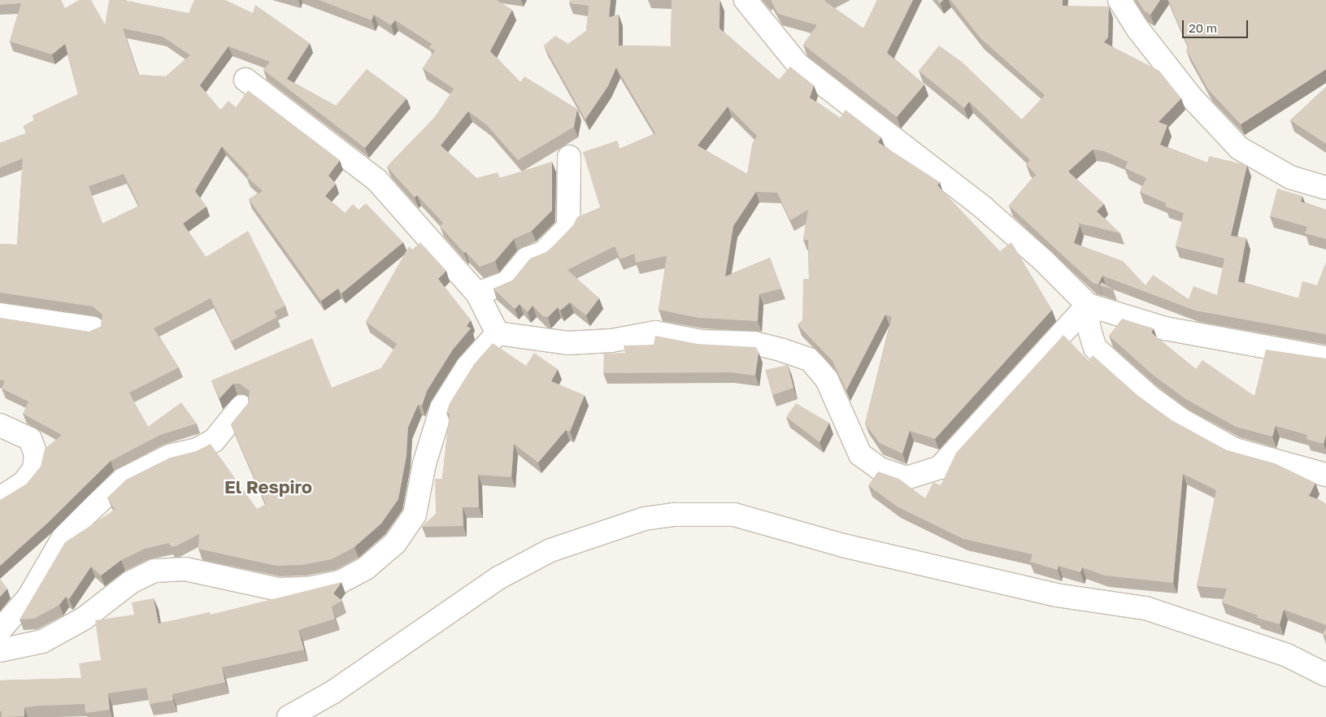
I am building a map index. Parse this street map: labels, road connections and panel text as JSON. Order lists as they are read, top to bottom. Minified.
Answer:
{"districts":["El Respiro"],"scale_bar":"20 m"}
